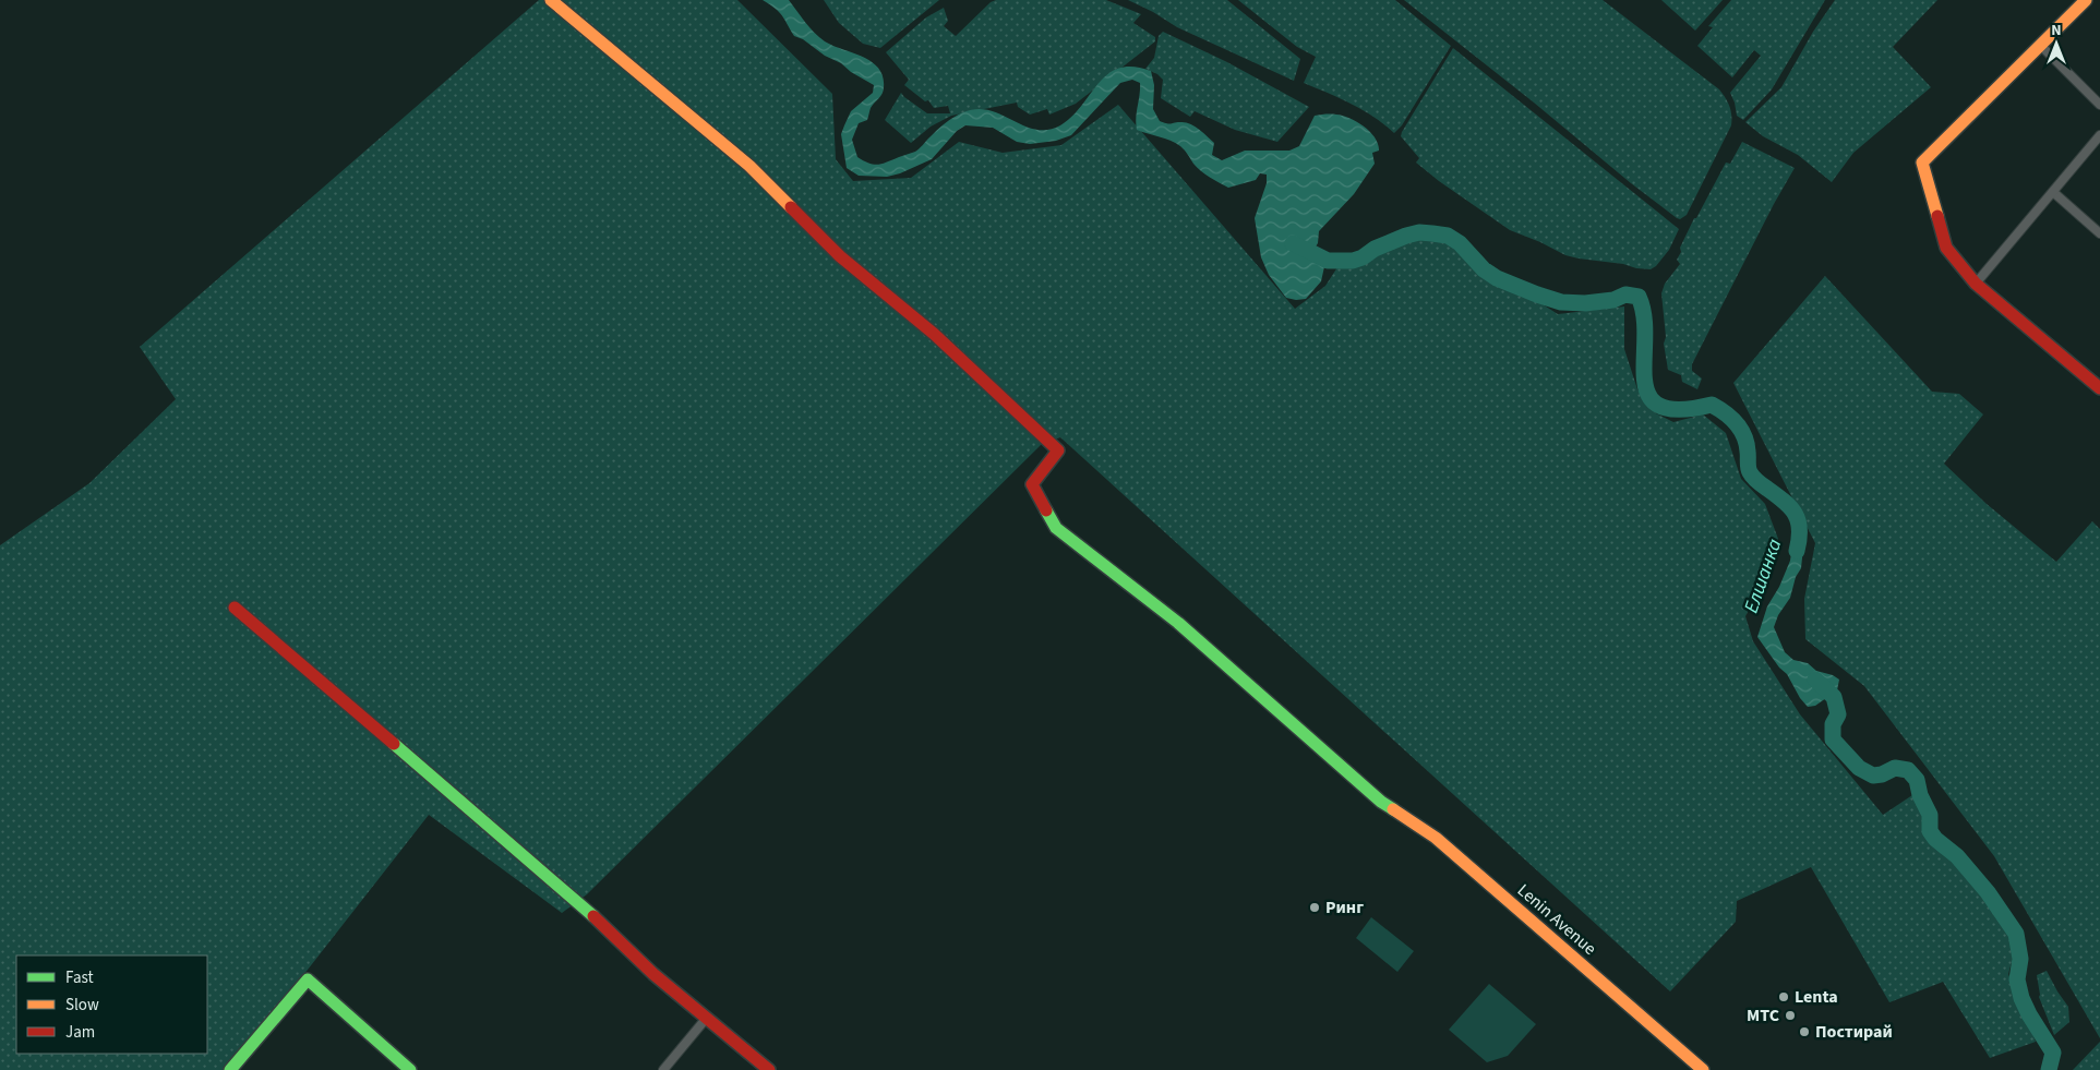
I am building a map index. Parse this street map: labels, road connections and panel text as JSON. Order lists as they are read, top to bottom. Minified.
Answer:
{"streets":{"street":["Lenin Avenue"]},"water":["Елшанка"],"places":["Ринг","Lenta","МТС","Постирай"],"legend":["Fast","Slow","Jam"],"north":"top"}
